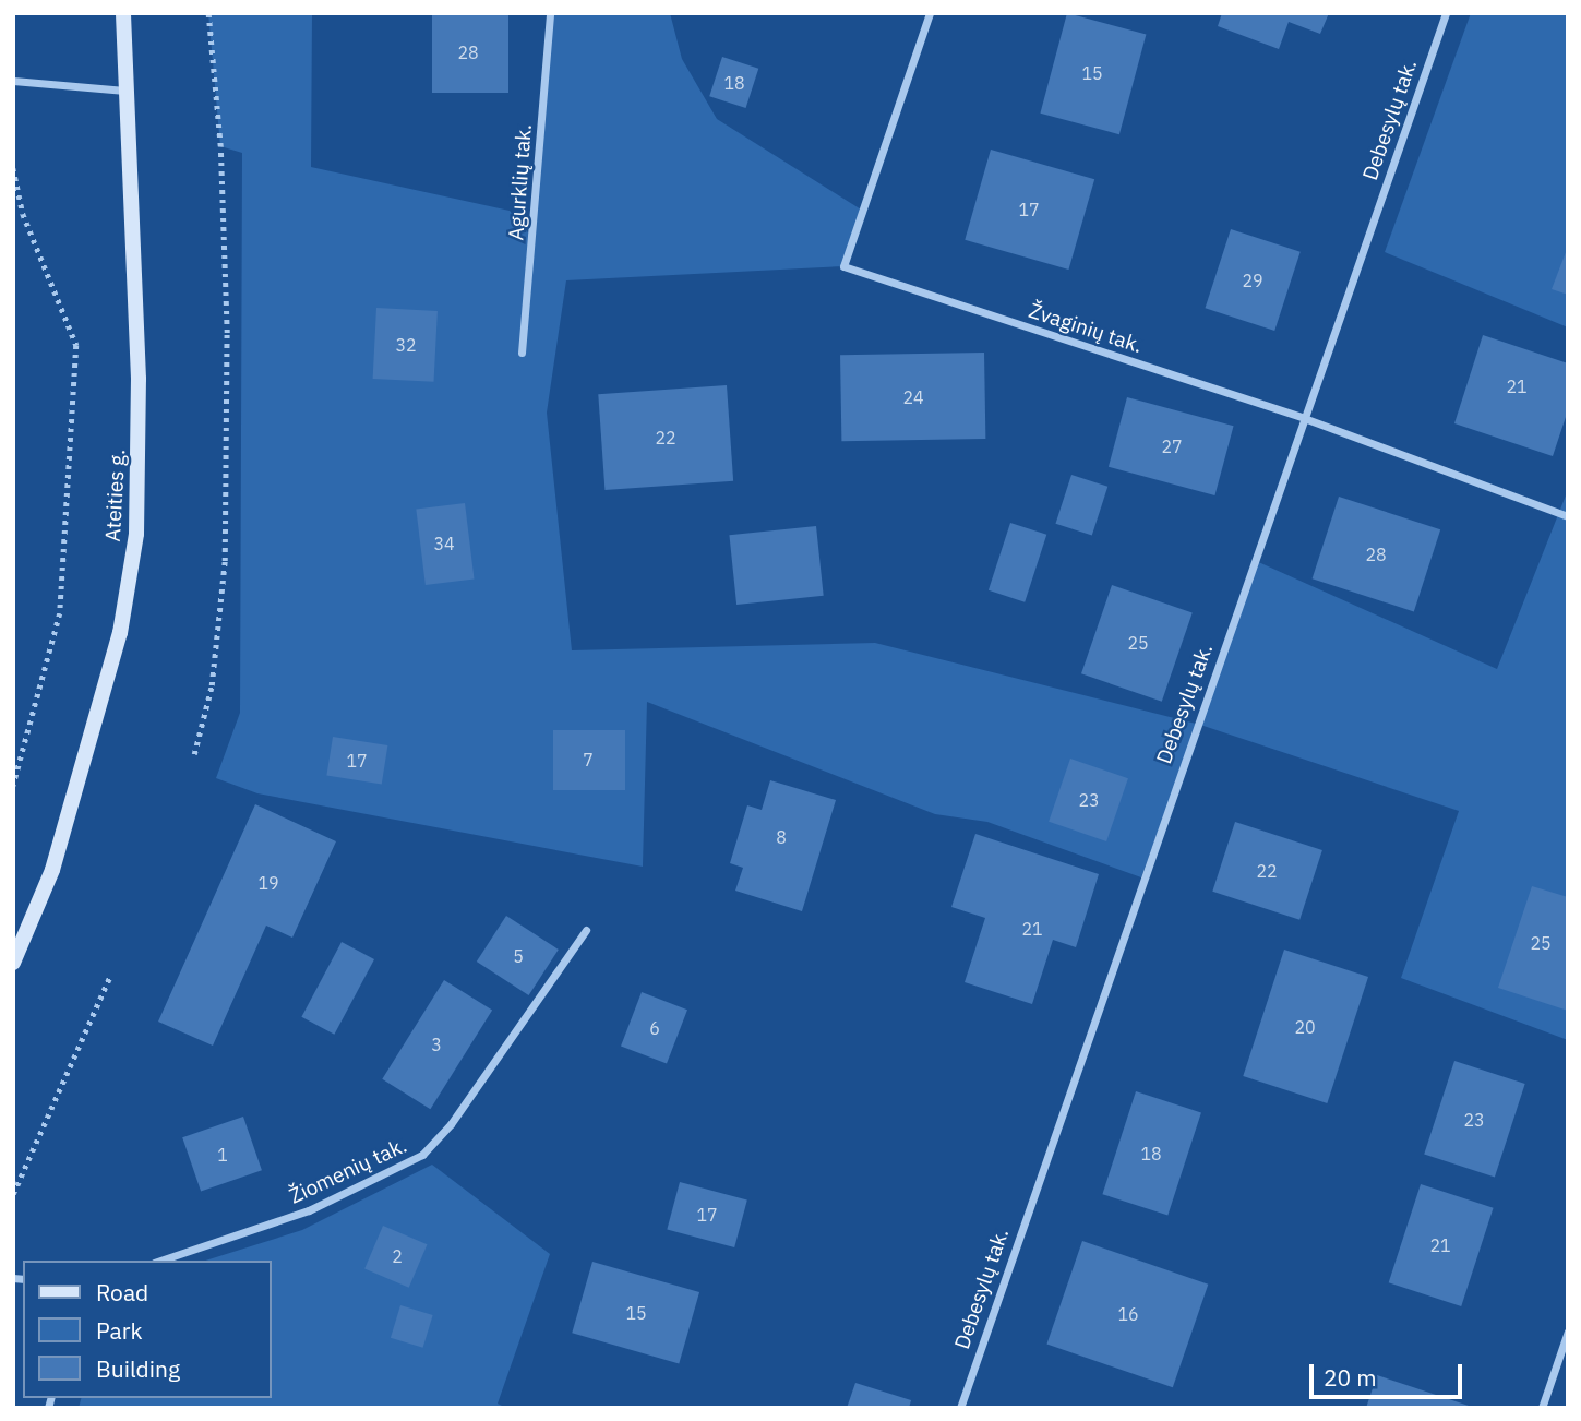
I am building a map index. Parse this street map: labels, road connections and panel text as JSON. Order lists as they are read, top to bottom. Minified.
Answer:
{"streets":{"street":["Debesylų tak.","Agurklių tak.","Žvaginių tak.","Ateities g.","Žiomenių tak."]},"crossings":[["Debesylų tak.","Žvaginių tak."]],"house_numbers":["28","15","18","17","29","32","21","24","22","27","34","28","25","7","17","23","8","22","19","21","25","5","20","6","3","23","18","1","17","21","2","15","16"],"legend":["Road","Park","Building"],"scale_bar":"20 m"}
